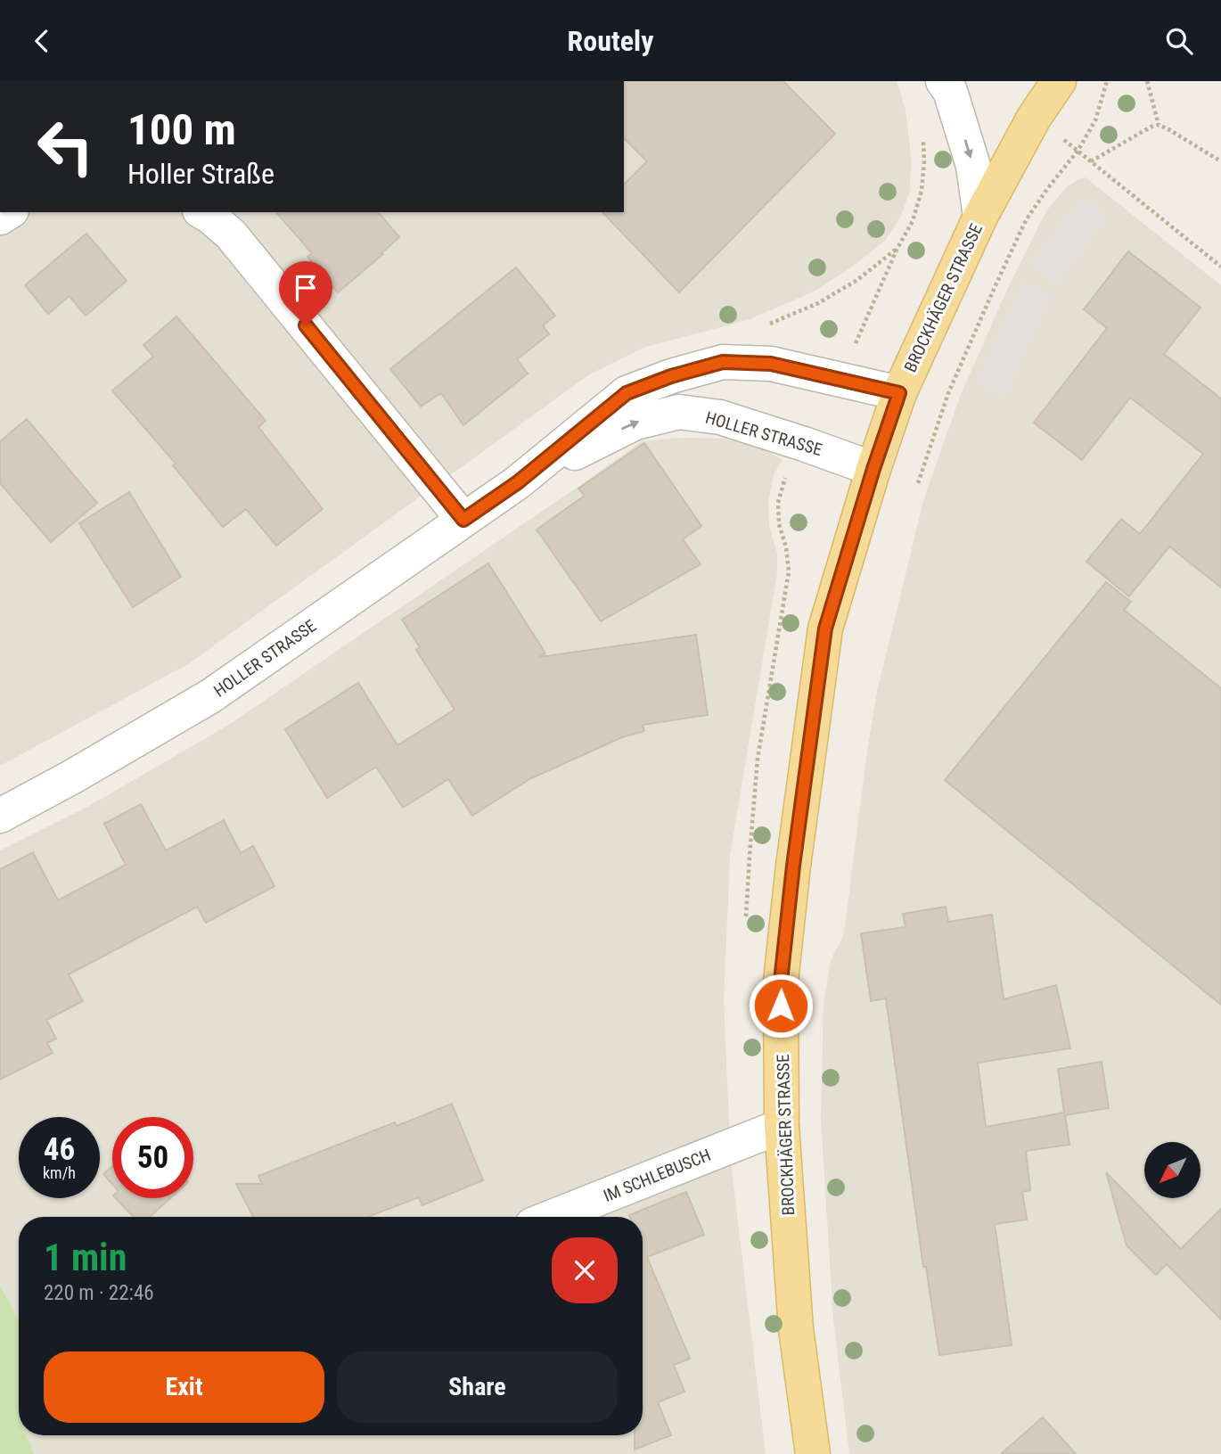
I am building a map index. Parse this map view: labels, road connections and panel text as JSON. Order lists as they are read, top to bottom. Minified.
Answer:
{"streets":{"main road":["BROCKHÄGER STRASSE"],"street":["HOLLER STRASSE","IM SCHLEBUSCH"]},"crossings":[["BROCKHÄGER STRASSE","HOLLER STRASSE"],["BROCKHÄGER STRASSE","IM SCHLEBUSCH"]],"north":"bottom left","page":{"header":"Routely","turn":["100 m","Holler Straße"],"speed":"46 km/h","limit":"50","heading":["1 min","220 m · 22:46"],"buttons":["Exit","Share"]}}
